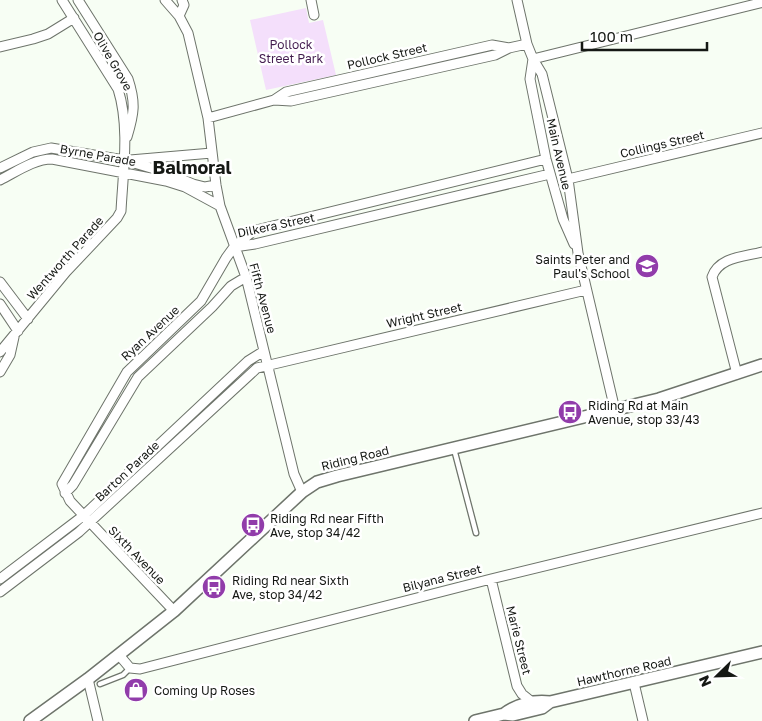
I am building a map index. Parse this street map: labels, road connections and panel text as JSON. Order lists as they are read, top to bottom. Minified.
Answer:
{"streets":{"main road":["Riding Road","Hawthorne Road"],"street":["Pollock Street","Olive Grove","Collings Street","Main Avenue","Byrne Parade","Dilkera Street","Wentworth Parade","Fifth Avenue","Wright Street","Ryan Avenue","Barton Parade","Sixth Avenue","Bilyana Street","Marie Street"]},"crossings":[["Pollock Street","Main Avenue"],["Pollock Street","Fifth Avenue"],["Olive Grove","Byrne Parade"],["Olive Grove","Wentworth Parade"],["Collings Street","Main Avenue"],["Main Avenue","Dilkera Street"],["Main Avenue","Wright Street"],["Main Avenue","Riding Road"],["Byrne Parade","Wentworth Parade"],["Byrne Parade","Fifth Avenue"],["Dilkera Street","Fifth Avenue"],["Dilkera Street","Ryan Avenue"],["Fifth Avenue","Wright Street"],["Fifth Avenue","Ryan Avenue"],["Fifth Avenue","Riding Road"],["Fifth Avenue","Barton Parade"],["Wright Street","Barton Parade"],["Riding Road","Sixth Avenue"],["Barton Parade","Sixth Avenue"],["Bilyana Street","Marie Street"],["Marie Street","Hawthorne Road"]],"districts":["Balmoral"],"parks":["Pollock Street Park"],"places":{"school or university":["Saints Peter and Paul's School"],"bus stop":["Riding Rd at Main Avenue, stop 33/43","Riding Rd near Fifth Ave, stop 34/42","Riding Rd near Sixth Ave, stop 34/42"],"shop":["Coming Up Roses"]},"scale_bar":"100 m","north":"bottom left"}
